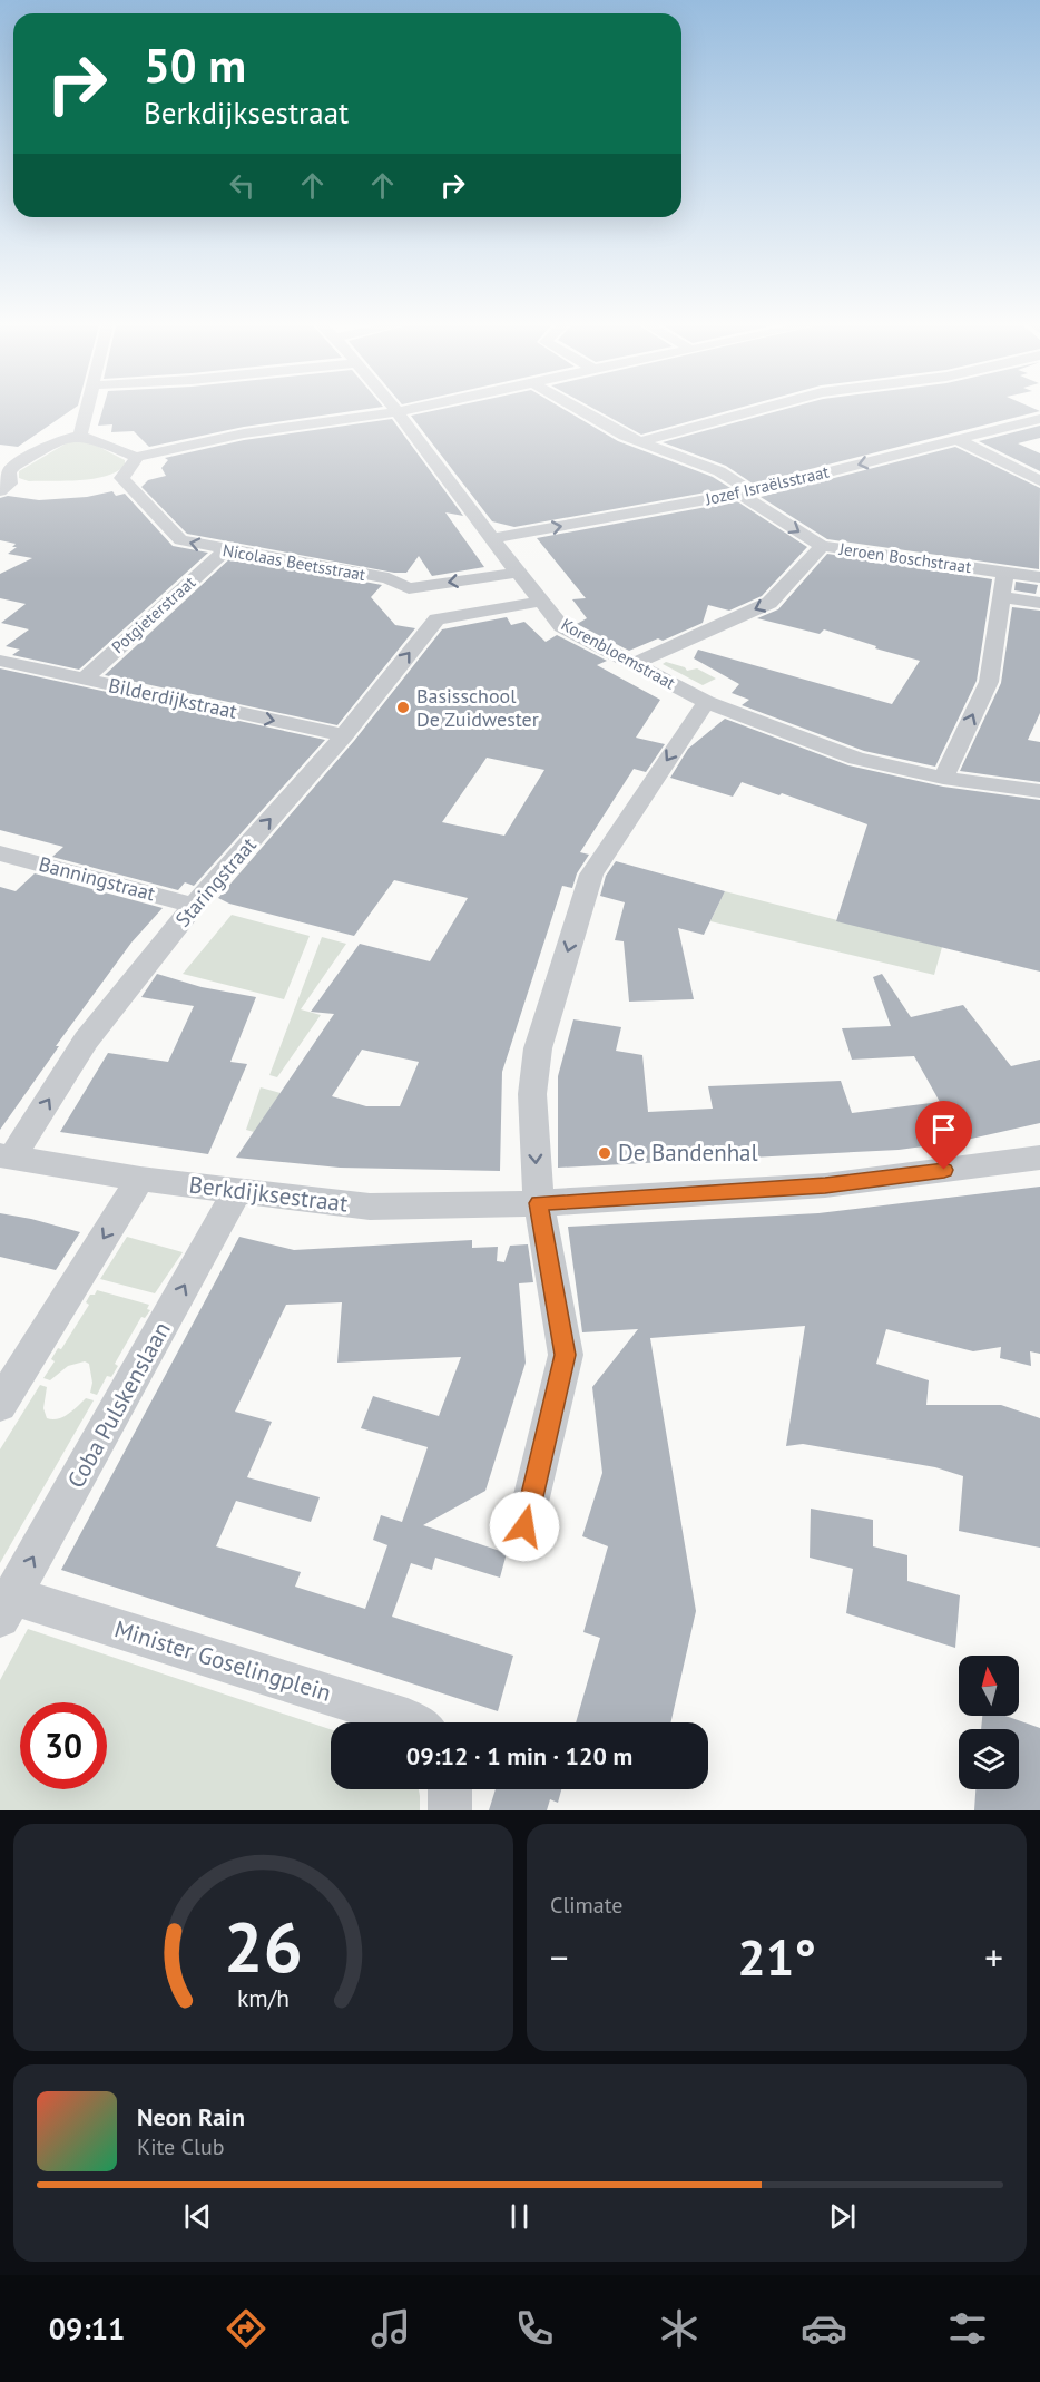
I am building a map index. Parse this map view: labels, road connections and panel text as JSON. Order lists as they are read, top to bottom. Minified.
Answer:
{"streets":{"street":["Jozef Israëlsstraat","Jeroen Boschstraat","Nicolaas Beetsstraat","Potgieterstraat","Korenbloemstraat","Bilderdijkstraat","Banningstraat","Staringstraat","Berkdijksestraat","Coba Pulskenslaan","Minister Goselingplein"]},"crossings":[["Jozef Israëlsstraat","Jeroen Boschstraat"],["Jozef Israëlsstraat","Korenbloemstraat"],["Nicolaas Beetsstraat","Potgieterstraat"],["Nicolaas Beetsstraat","Korenbloemstraat"],["Potgieterstraat","Bilderdijkstraat"],["Bilderdijkstraat","Staringstraat"],["Banningstraat","Staringstraat"],["Staringstraat","Berkdijksestraat"],["Berkdijksestraat","Coba Pulskenslaan"],["Coba Pulskenslaan","Minister Goselingplein"]],"one_way":["Bilderdijkstraat","Staringstraat"],"places":["Basisschool De Zuidwester","De Bandenhal"],"north":"top","page":{"turn":["50 m","Berkdijksestraat"],"limit":"30","trip":"09:12 · 1 min · 120 m","tile":"Climate","heat":["−","21°","+"],"song":["Neon Rain","Kite Club"],"tabs":"09:11","gauge":["26","km/h"]}}
